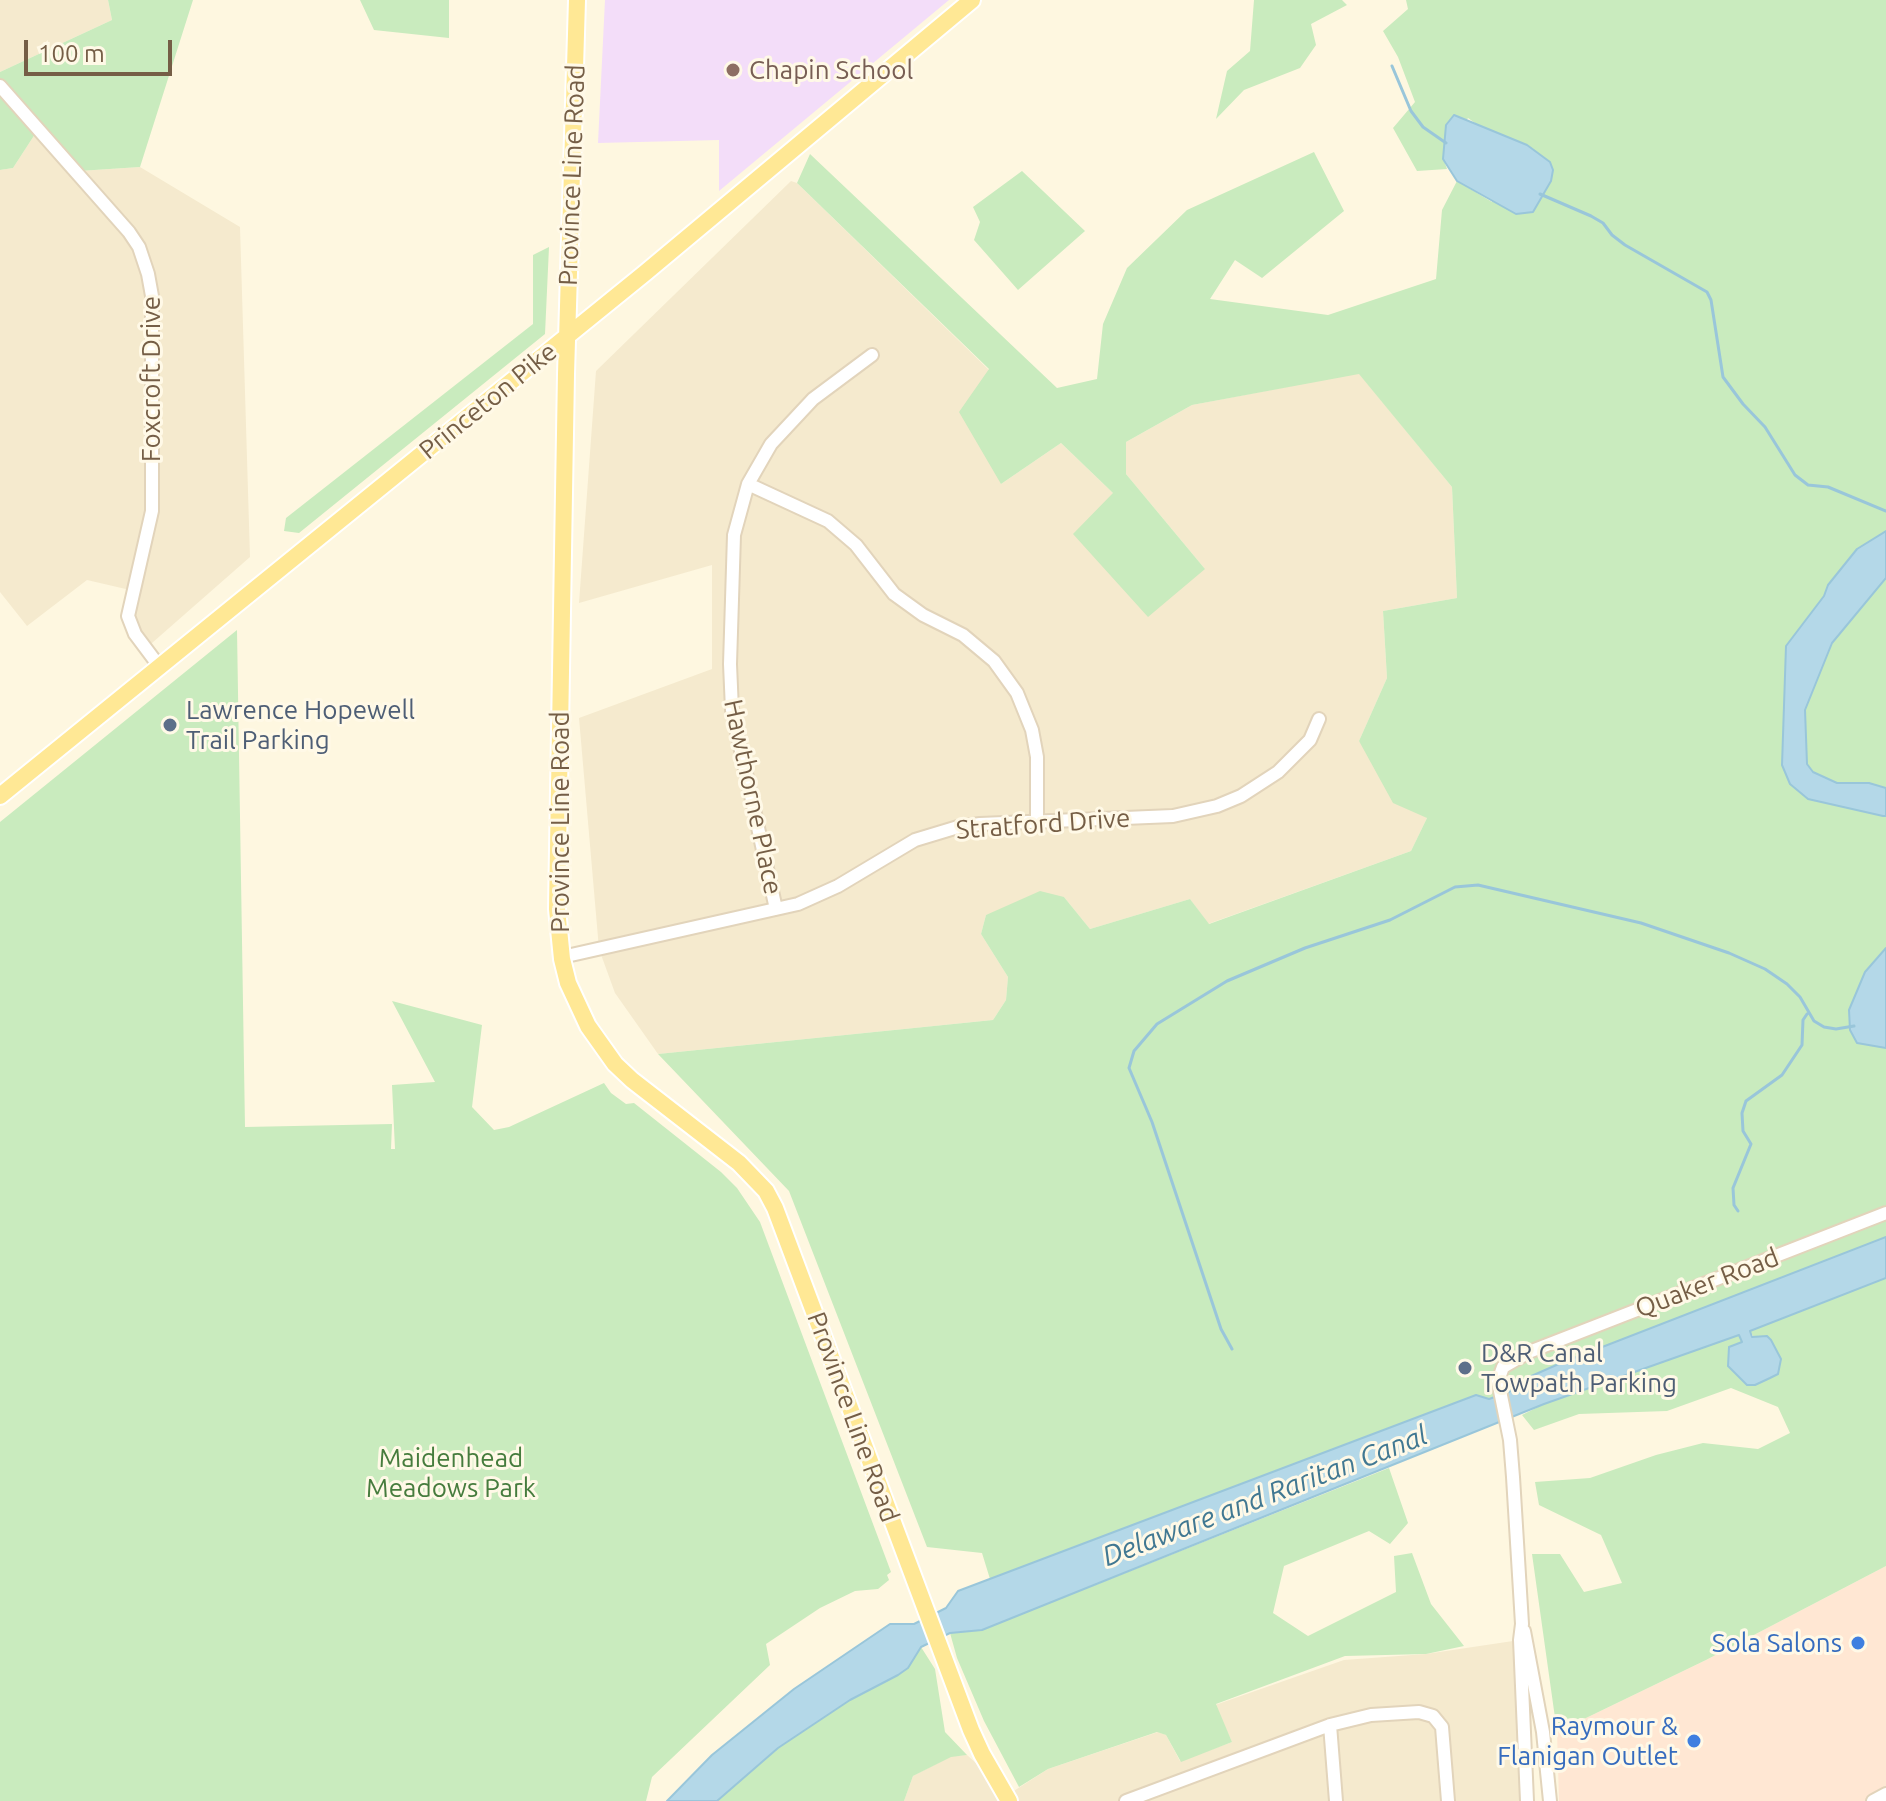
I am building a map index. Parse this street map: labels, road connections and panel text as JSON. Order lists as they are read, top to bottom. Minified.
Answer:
{"streets":{"main road":["Province Line Road","Princeton Pike"],"street":["Foxcroft Drive","Hawthorne Place","Stratford Drive","Quaker Road"]},"crossings":[["Province Line Road","Princeton Pike"],["Province Line Road","Stratford Drive"],["Foxcroft Drive","Princeton Pike"],["Hawthorne Place","Stratford Drive"]],"water":["Delaware and Raritan Canal"],"parks":["Maidenhead Meadows Park"],"places":["Chapin School","Lawrence Hopewell Trail Parking","D&R Canal Towpath Parking","Sola Salons","Raymour & Flanigan Outlet"],"scale_bar":"100 m"}
